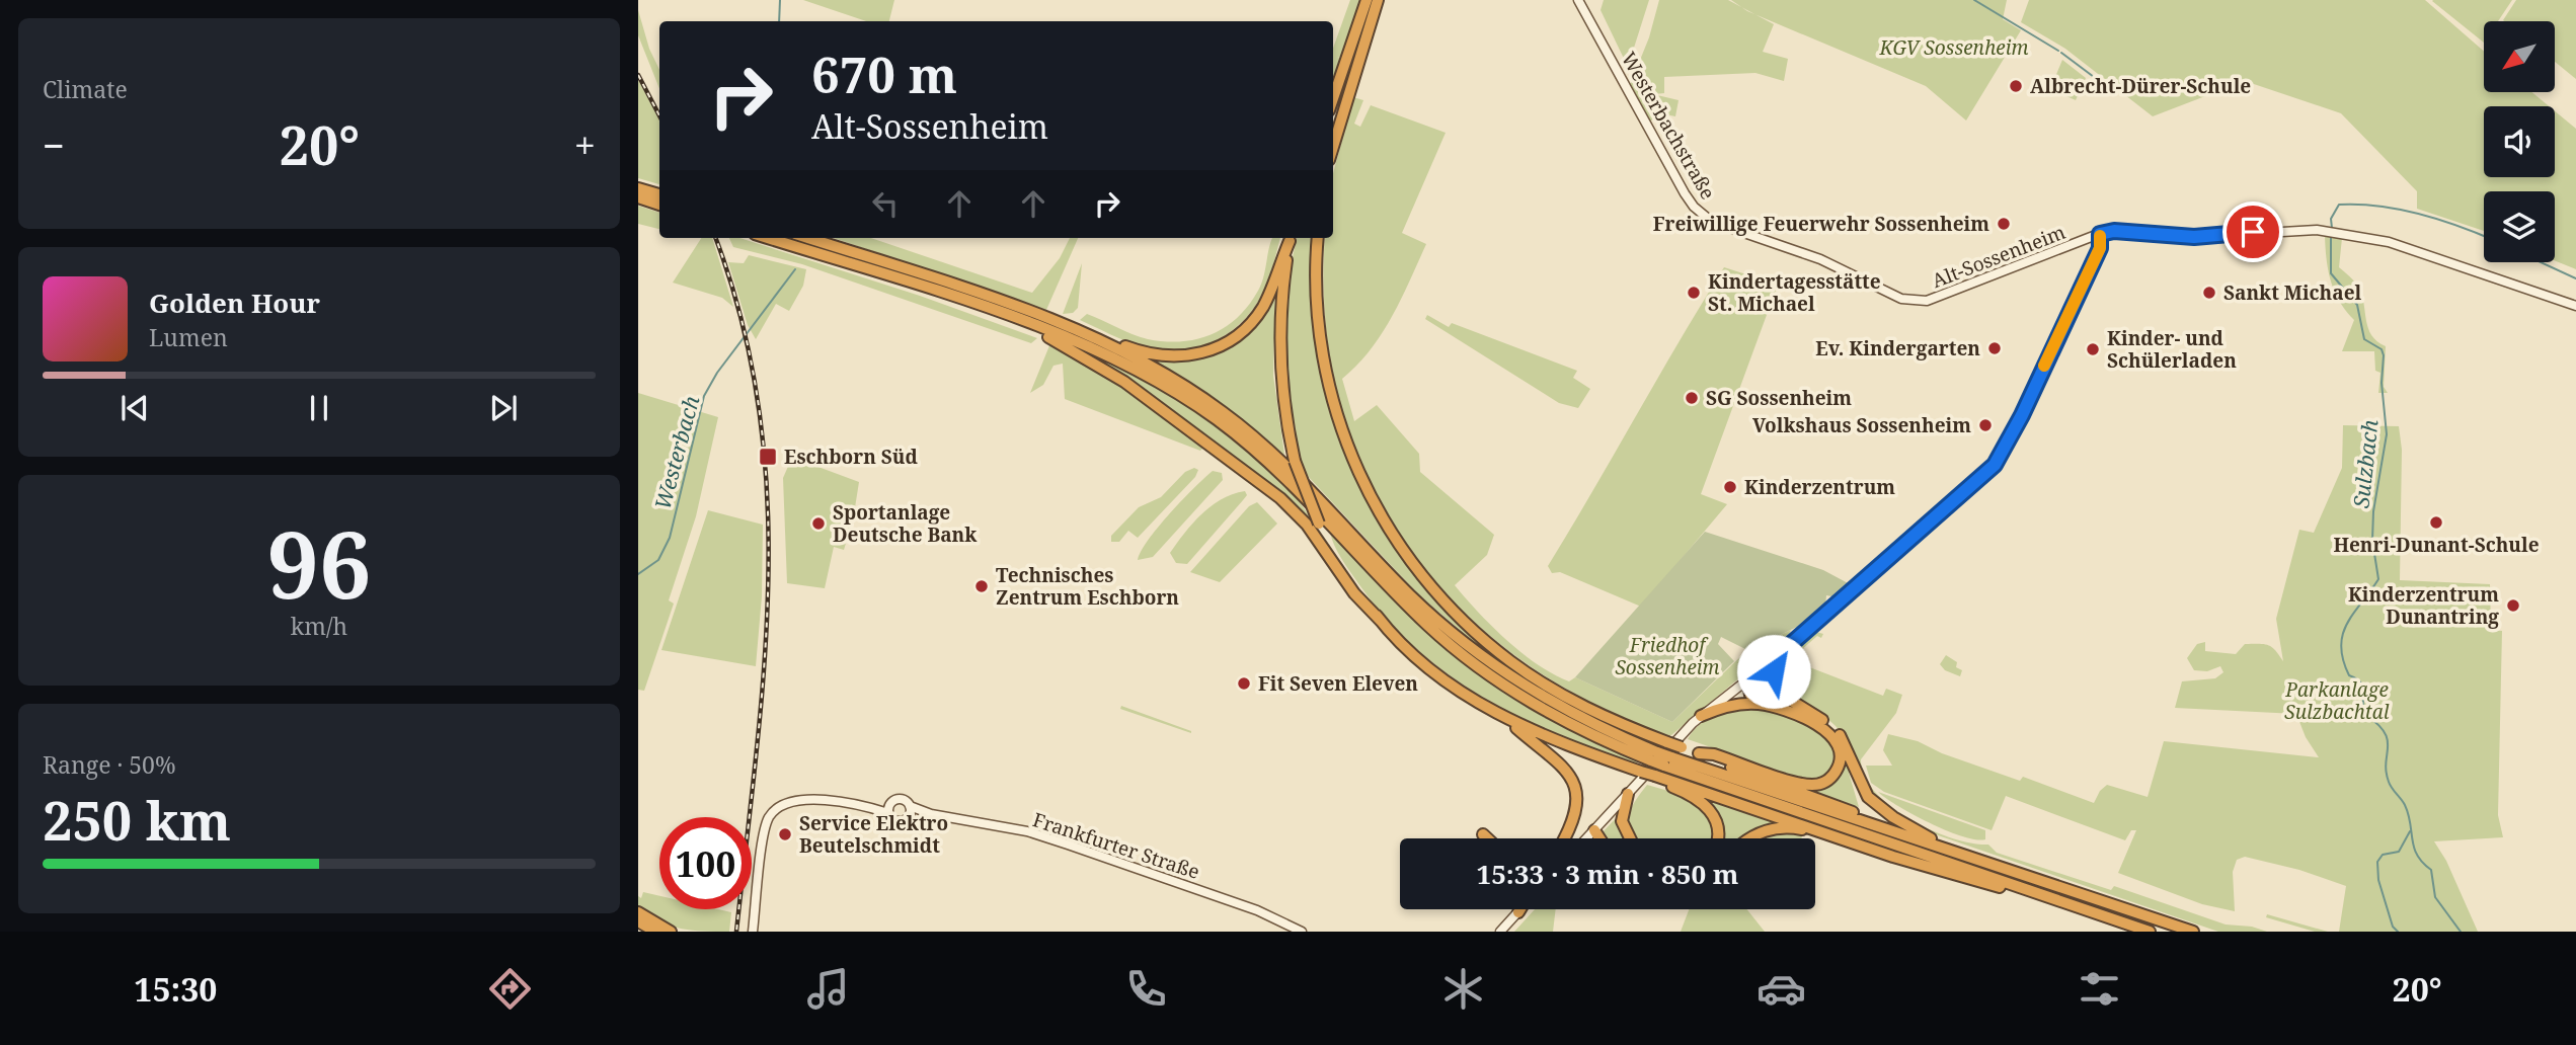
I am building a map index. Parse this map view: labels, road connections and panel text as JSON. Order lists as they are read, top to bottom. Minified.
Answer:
{"streets":{"main road":["Westerbachstraße","Alt-Sossenheim","Frankfurter Straße"]},"crossings":[["Westerbachstraße","Alt-Sossenheim"]],"water":["Westerbach","Sulzbach"],"parks":["KGV Sossenheim","Friedhof Sossenheim","Parkanlage Sulzbachtal"],"places":{"other":["Albrecht-Dürer-Schule","Freiwillige Feuerwehr Sossenheim","Kindertagesstätte St. Michael","Sankt Michael","Ev. Kindergarten","Kinder- und Schülerladen","SG Sossenheim","Volkshaus Sossenheim","Kinderzentrum","Henri-Dunant-Schule","Sportanlage Deutsche Bank","Technisches Zentrum Eschborn","Kinderzentrum Dunantring","Fit Seven Eleven","Service Elektro Beutelschmidt"],"transit":["Eschborn Süd"]},"north":"bottom left","page":{"tile":["Climate",["96","km/h"],["Range · 50%","250 km"]],"turn":["670 m","Alt-Sossenheim"],"heat":["−","20°","+"],"song":["Golden Hour","Lumen"],"limit":"100","trip":"15:33 · 3 min · 850 m","tabs":["15:30","20°"]}}
